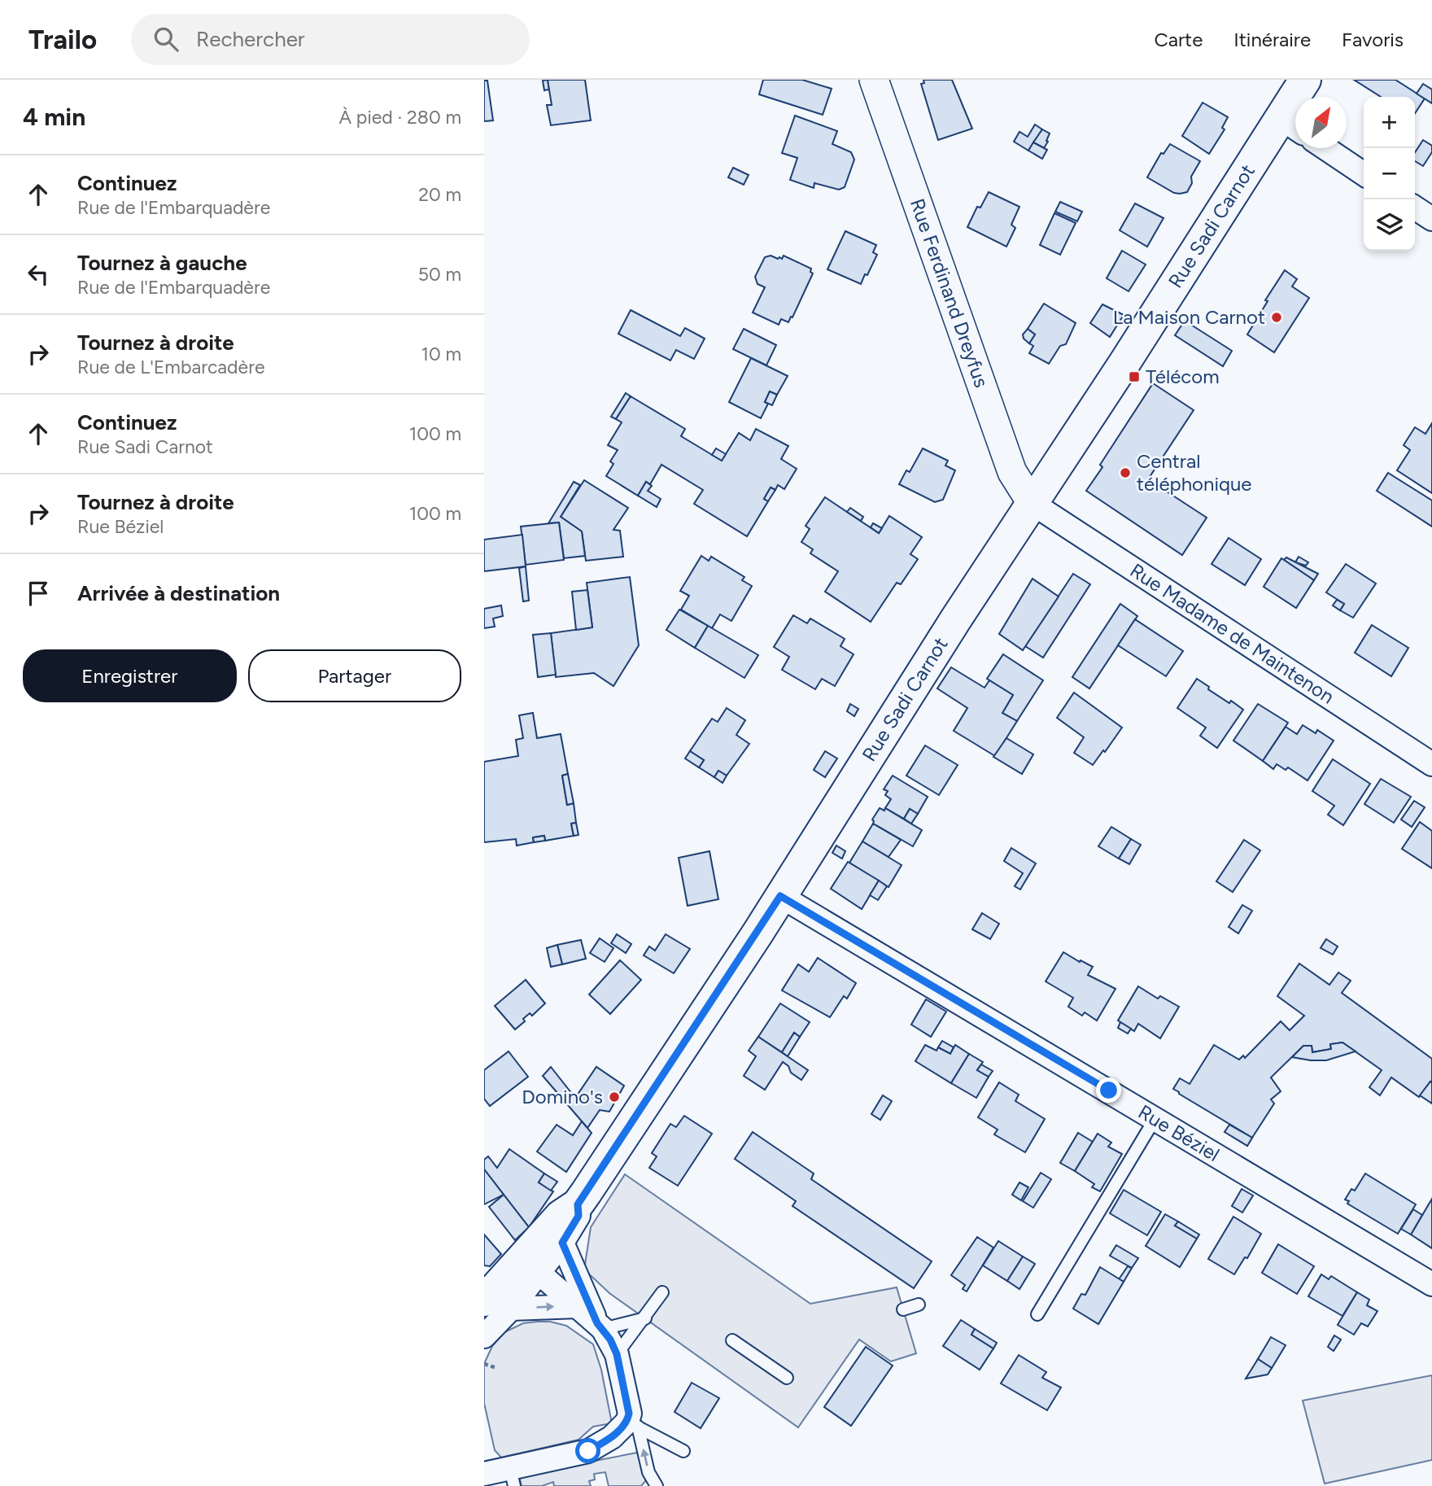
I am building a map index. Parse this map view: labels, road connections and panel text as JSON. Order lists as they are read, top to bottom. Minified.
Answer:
{"streets":{"main road":["Rue Sadi Carnot"],"street":["Rue Ferdinand Dreyfus","Rue Madame de Maintenon","Rue Béziel"]},"crossings":[["Rue Sadi Carnot","Rue Ferdinand Dreyfus"],["Rue Sadi Carnot","Rue Madame de Maintenon"],["Rue Sadi Carnot","Rue Béziel"],["Rue Ferdinand Dreyfus","Rue Madame de Maintenon"]],"places":{"other":["La Maison Carnot","Central téléphonique","Domino's"],"transit":["Télécom"]},"north":"top right","page":{"header":"Trailo","search":"Rechercher","nav":["Carte","Itinéraire","Favoris"],"heading":["4 min","À pied · 280 m"],"map_buttons":["+","−"],"list":[["Continuez","Rue de l'Embarquadère","20 m"],["Tournez à gauche","Rue de l'Embarquadère","50 m"],["Tournez à droite","Rue de L'Embarcadère","10 m"],["Continuez","Rue Sadi Carnot","100 m"],["Tournez à droite","Rue Béziel","100 m"],"Arrivée à destination"],"buttons":["Enregistrer","Partager"]}}
